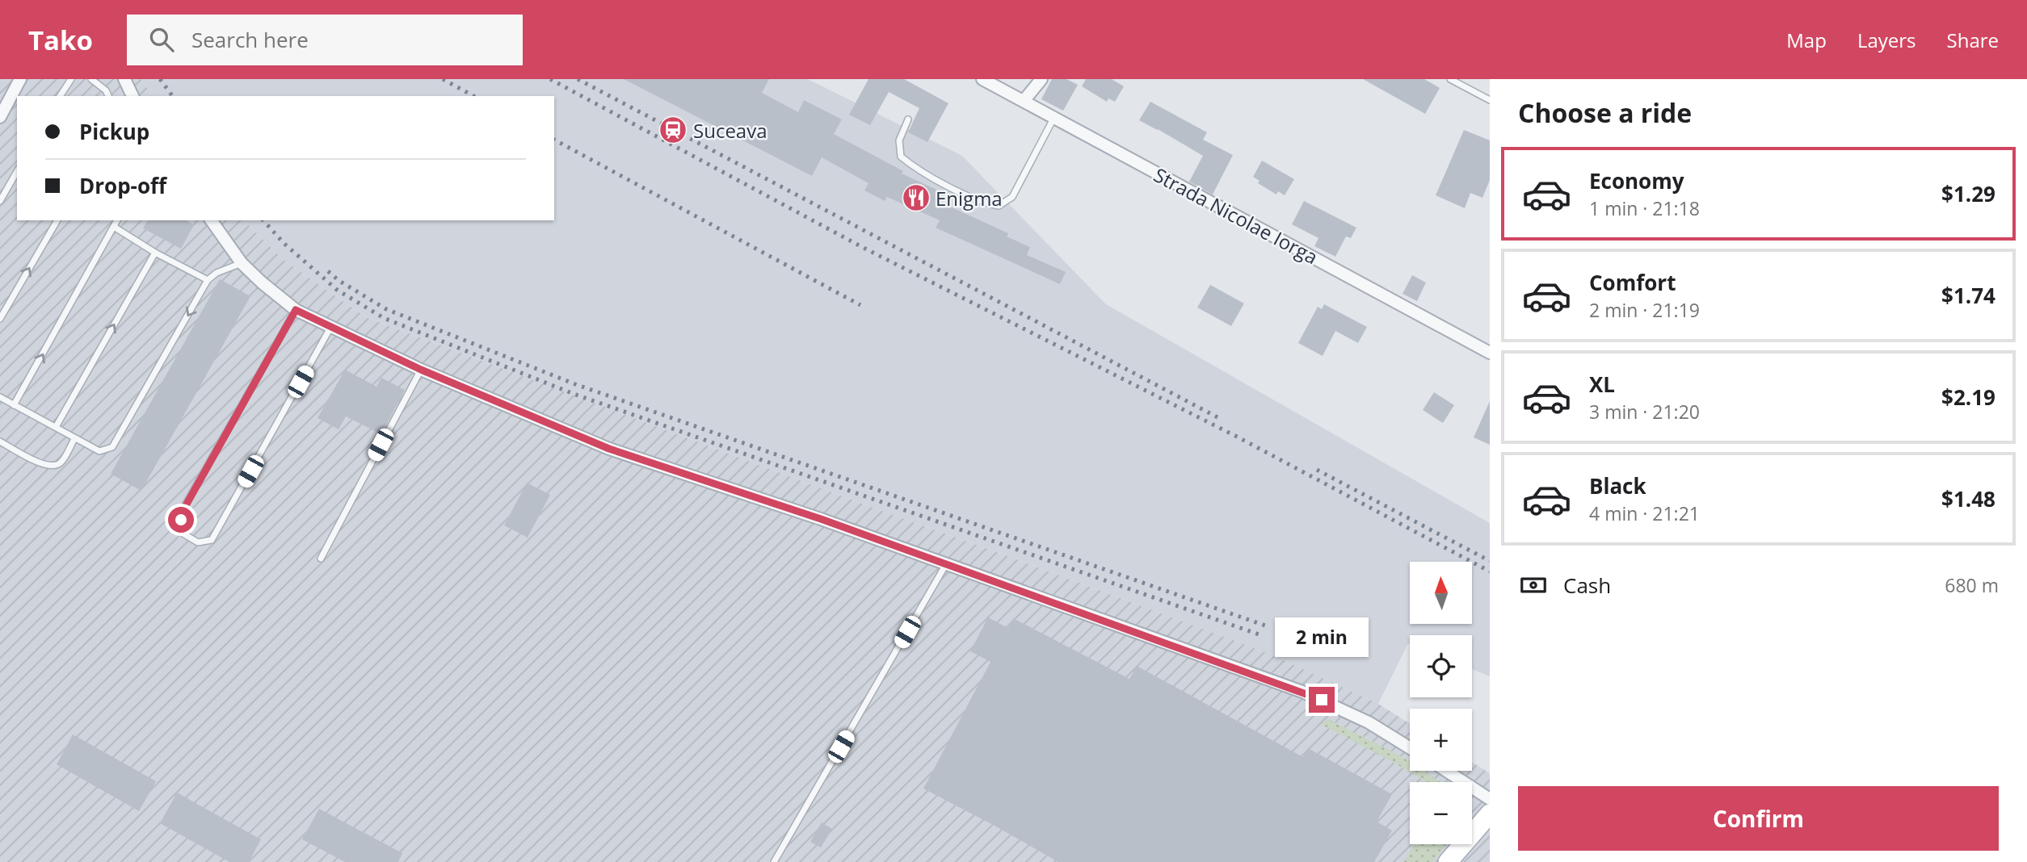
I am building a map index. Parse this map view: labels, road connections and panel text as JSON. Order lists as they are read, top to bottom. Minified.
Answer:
{"streets":{"street":["Strada Nicolae Iorga"]},"places":{"station":["Suceava"],"restaurant":["Enigma"]},"north":"top","page":{"header":"Tako","search":"Search here","nav":["Map","Layers","Share"],"heading":"Choose a ride","banner":["Pickup","Drop-off"],"list":[{"name":"Economy","note":"1 min · 21:18","value":"$1.29"},{"name":"Comfort","note":"2 min · 21:19","value":"$1.74"},{"name":"XL","note":"3 min · 21:20","value":"$2.19"},{"name":"Black","note":"4 min · 21:21","value":"$1.48"}],"pay":["Cash","680 m"],"map_buttons":["+","−"],"bubble":"2 min","buttons":"Confirm"}}
